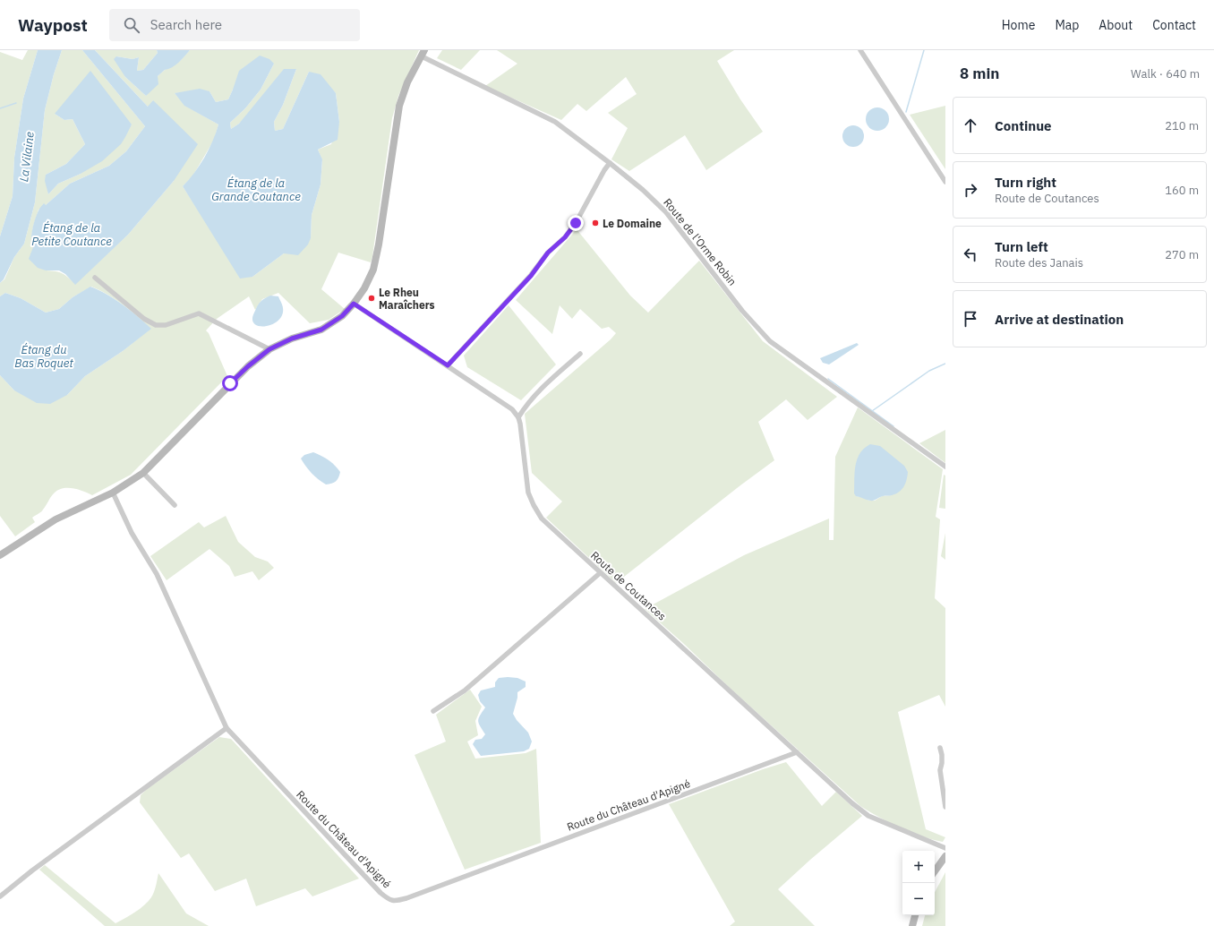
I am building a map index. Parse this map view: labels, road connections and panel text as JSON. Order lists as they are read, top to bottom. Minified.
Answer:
{"streets":{"street":["Route de l'Orme Robin","Route de Coutances","Route du Château d'Apigné"]},"crossings":[["Route de Coutances","Route du Château d'Apigné"]],"water":["La Vilaine","Étang de la Grande Coutance","Étang de la Petite Coutance","Étang du Bas Roquet"],"places":["Le Domaine","Le Rheu Maraîchers"],"page":{"header":"Waypost","search":"Search here","nav":["Home","Map","About","Contact"],"heading":["8 min","Walk · 640 m"],"list":[["Continue","210 m"],["Turn right","Route de Coutances","160 m"],["Turn left","Route des Janais","270 m"],"Arrive at destination"],"map_buttons":["+","−"]}}
